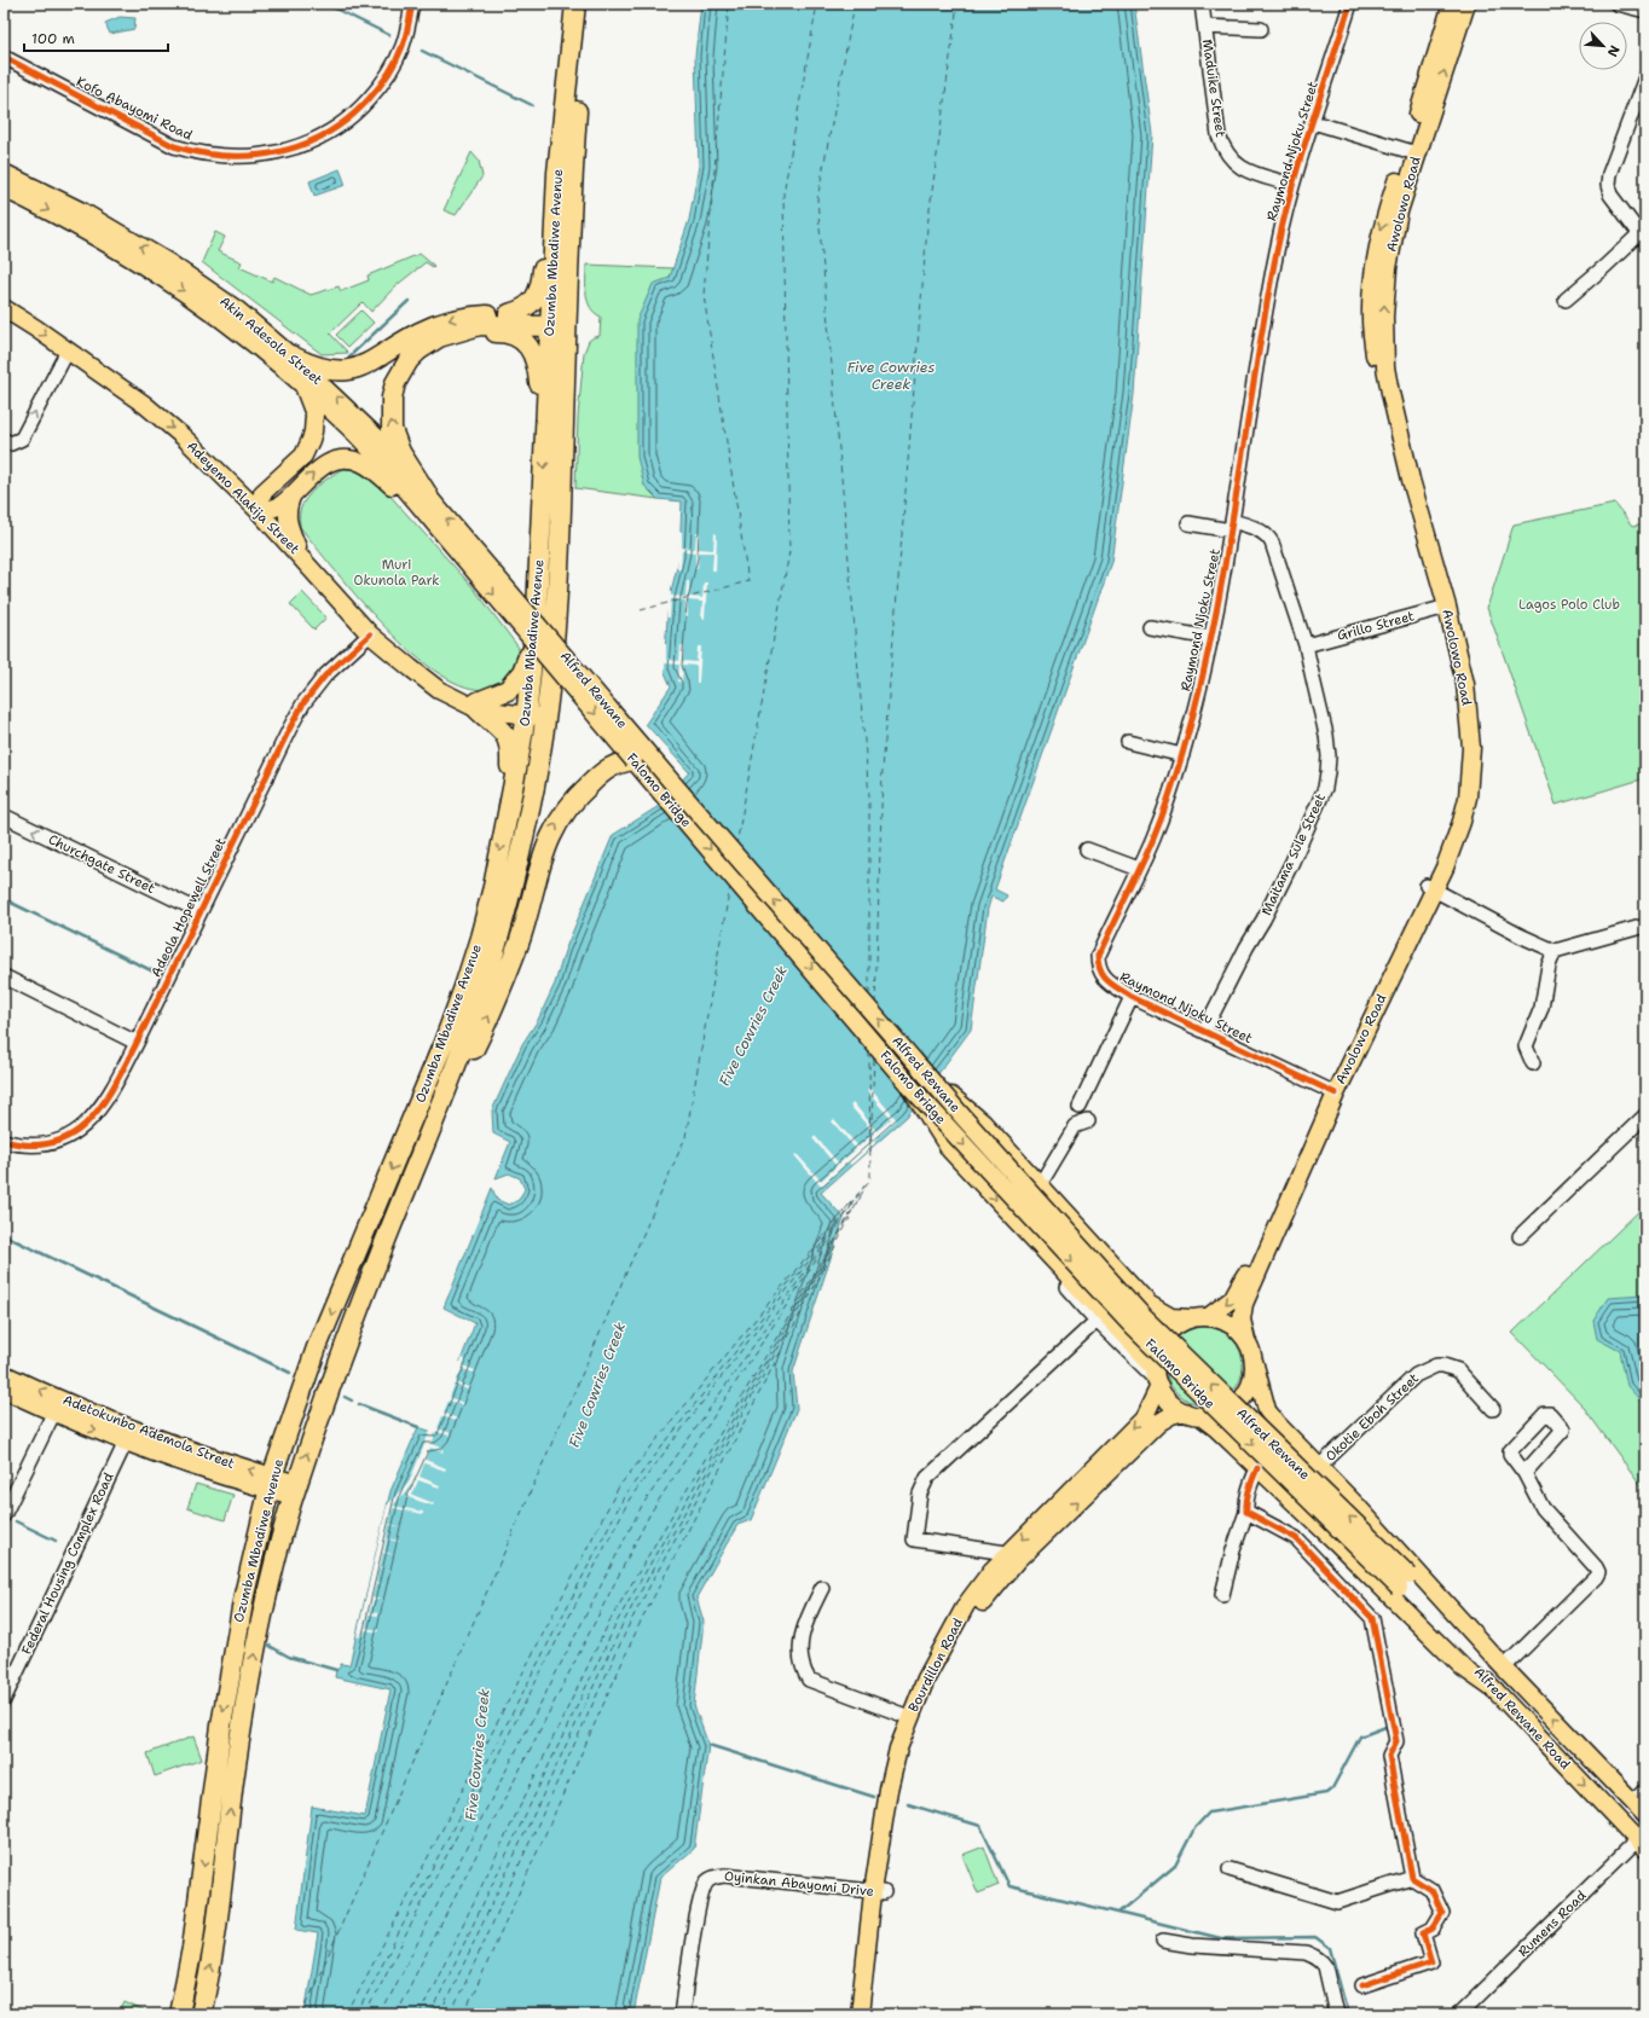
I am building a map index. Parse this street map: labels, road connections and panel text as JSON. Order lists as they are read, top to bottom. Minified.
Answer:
{"streets":{"highway":["Ozumba Mbadiwe Avenue"],"main road":["Awolowo Road","Akin Adesola Street","Adeyemo Alakija Street","Alfred Rewane","Falomo Bridge","Adetokunbo Ademola Street","Bourdillon Road","Alfred Rewane Road"],"street":["Maduike Street","Kofo Abayomi Road","Raymond Njoku Street","Grillo Street","Maitama Sule Street","Churchgate Street","Adeola Hopewell Street","Okotie Eboh Street","Federal Housing Complex Road","Oyinkan Abayomi Drive","Rumens Road"]},"crossings":[["Maduike Street","Raymond Njoku Street"],["Raymond Njoku Street","Awolowo Road"],["Raymond Njoku Street","Maitama Sule Street"],["Awolowo Road","Grillo Street"],["Awolowo Road","Bourdillon Road"],["Ozumba Mbadiwe Avenue","Adeyemo Alakija Street"],["Ozumba Mbadiwe Avenue","Adetokunbo Ademola Street"],["Akin Adesola Street","Alfred Rewane"],["Akin Adesola Street","Falomo Bridge"],["Adeyemo Alakija Street","Adeola Hopewell Street"],["Grillo Street","Maitama Sule Street"],["Alfred Rewane","Falomo Bridge"],["Alfred Rewane","Alfred Rewane Road"],["Falomo Bridge","Alfred Rewane Road"],["Churchgate Street","Adeola Hopewell Street"],["Adetokunbo Ademola Street","Federal Housing Complex Road"],["Bourdillon Road","Oyinkan Abayomi Drive"],["Alfred Rewane Road","Rumens Road"]],"one_way":["Adeyemo Alakija Street","Churchgate Street"],"water":["Five Cowries Creek"],"parks":["Muri Okunola Park","Lagos Polo Club"],"scale_bar":"100 m","north":"bottom right"}
